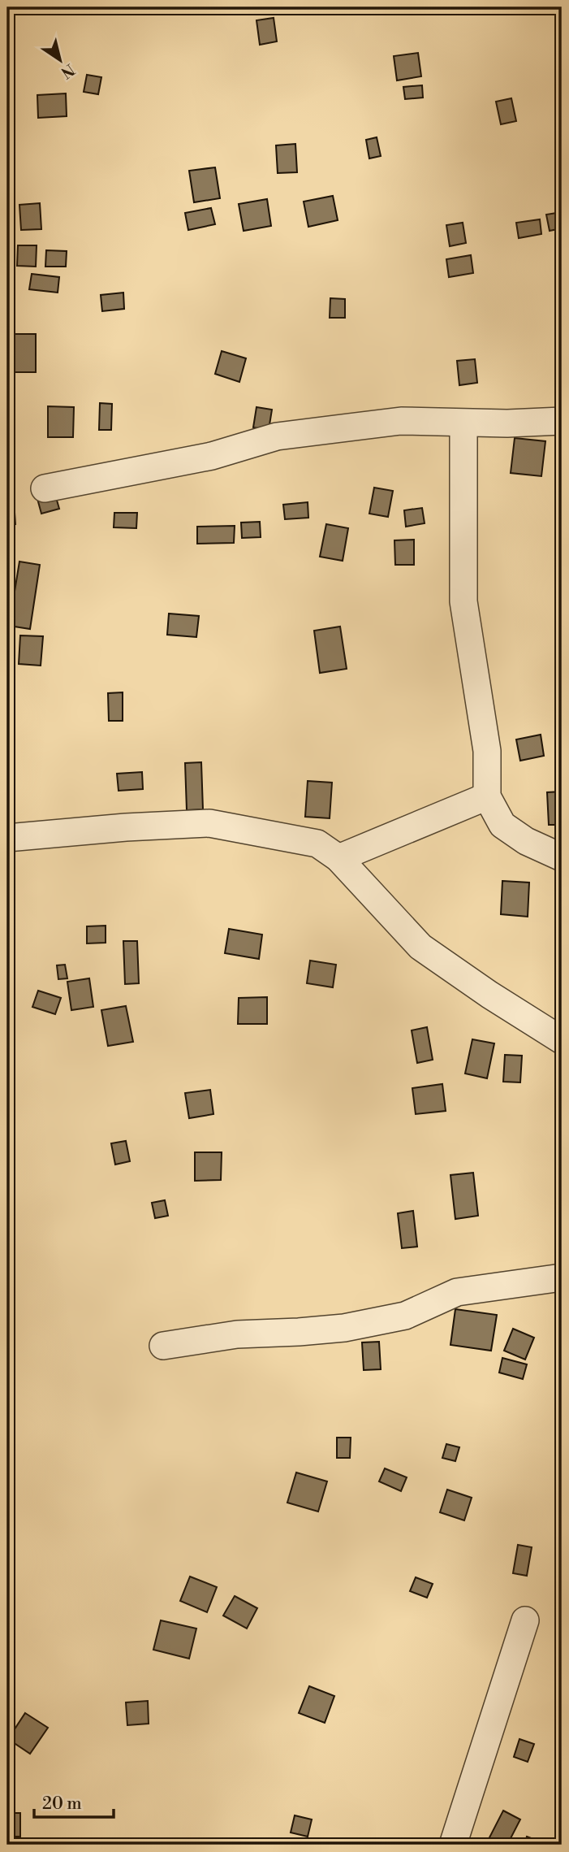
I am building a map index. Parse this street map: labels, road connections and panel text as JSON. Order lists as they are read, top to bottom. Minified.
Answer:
{"scale_bar":"20 m","north":"bottom right"}
